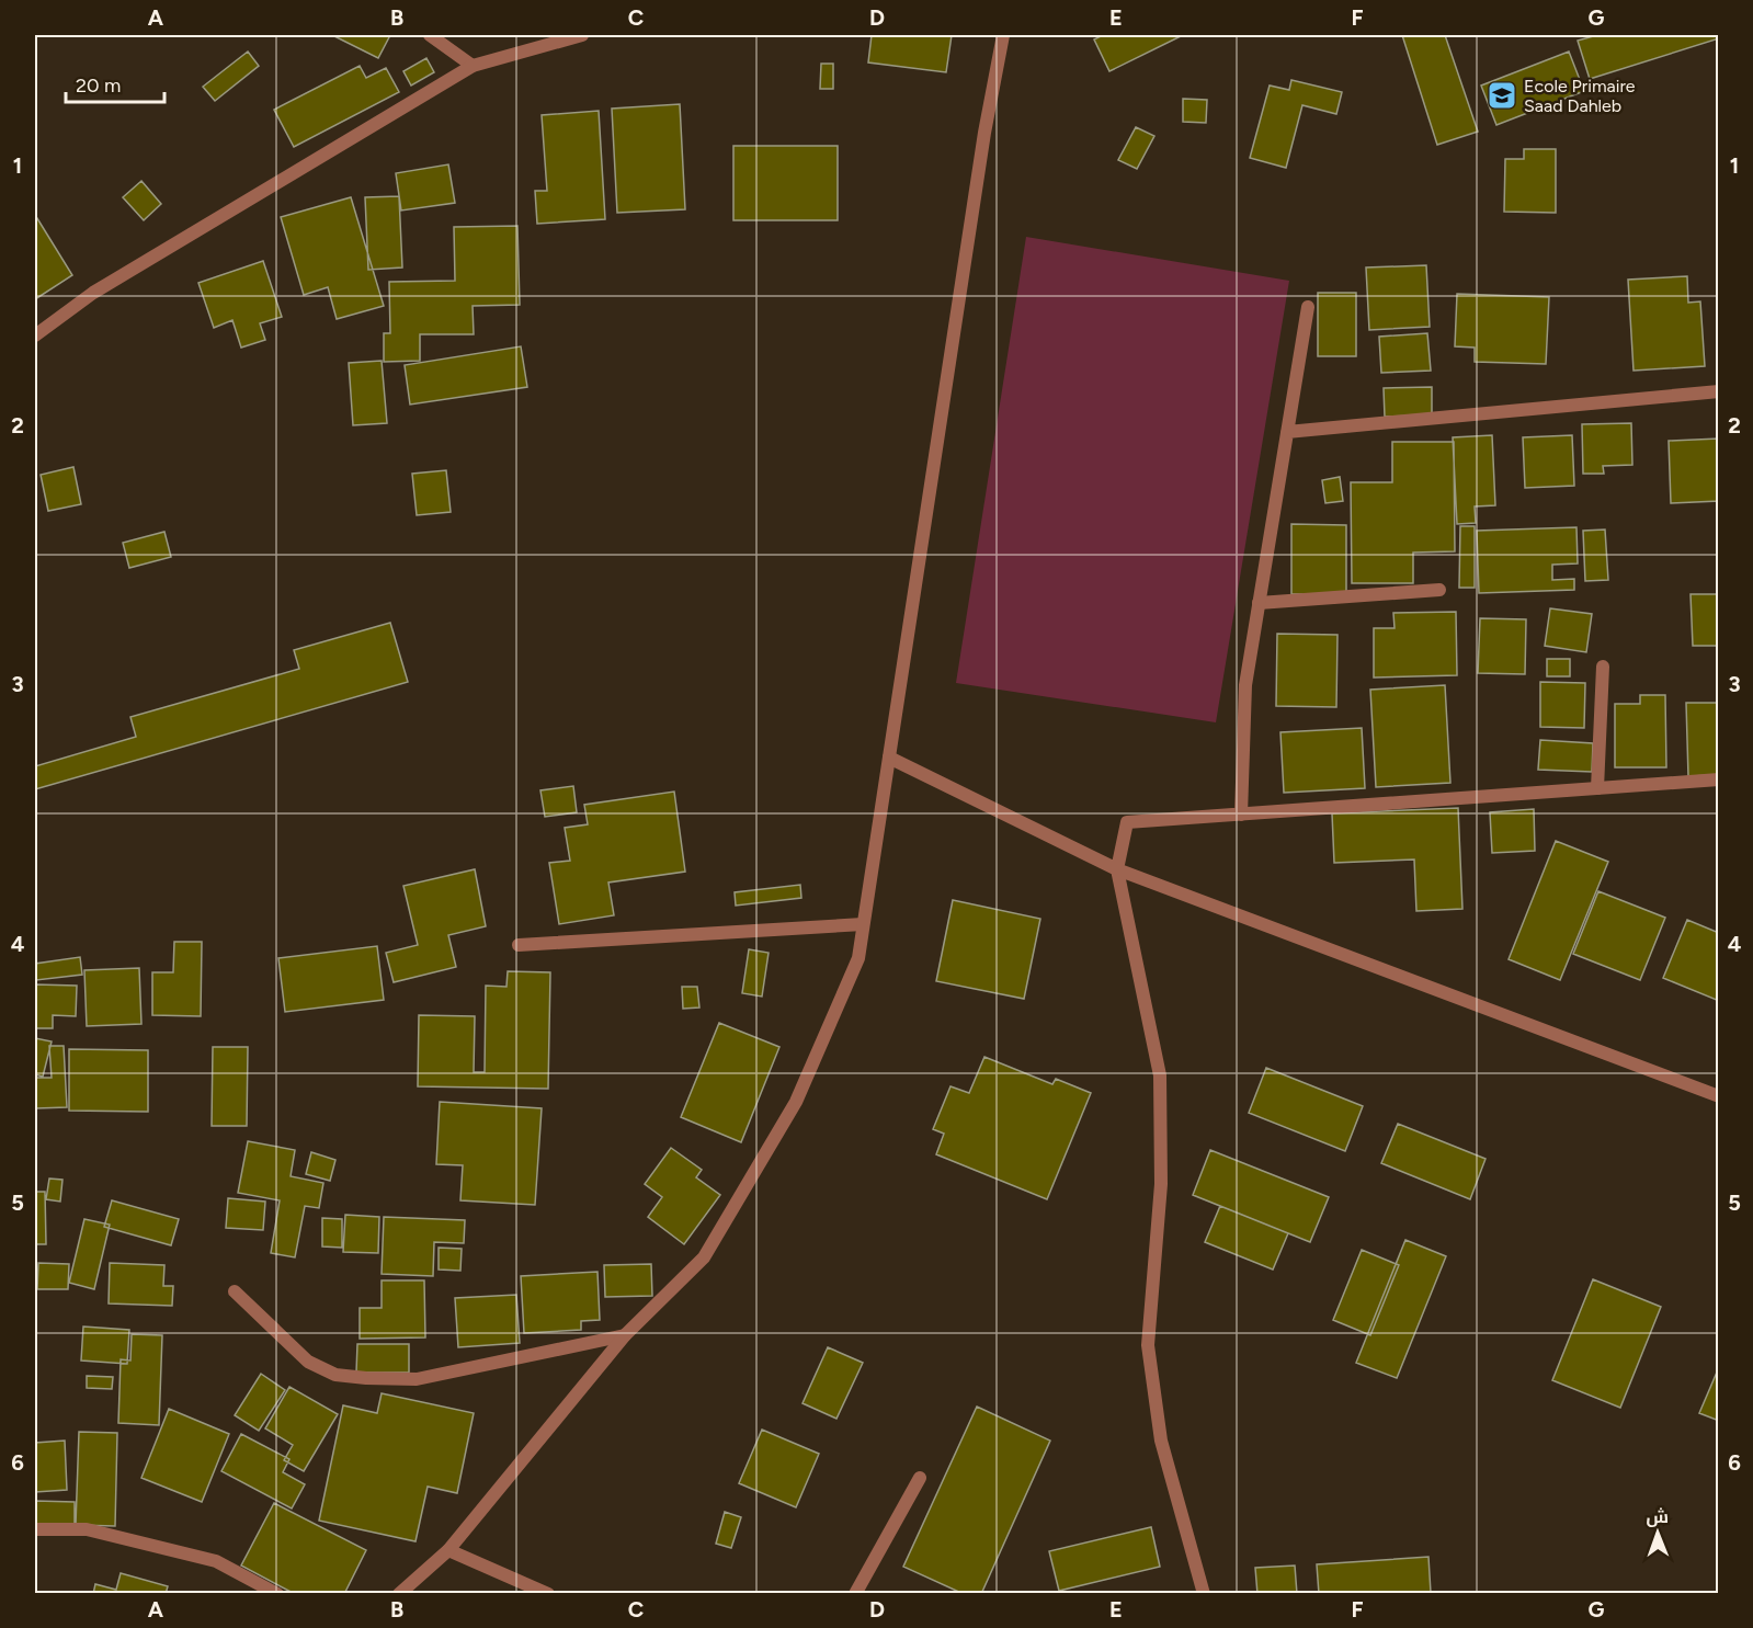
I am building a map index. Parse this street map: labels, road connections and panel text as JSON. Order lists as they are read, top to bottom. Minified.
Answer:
{"places":{"school or university":["Ecole Primaire Saad Dahleb"]},"scale_bar":"20 m","north":"top","grid":{"columns":["A","B","C","D","E","F","G"],"rows":["1","2","3","4","5","6"]}}
